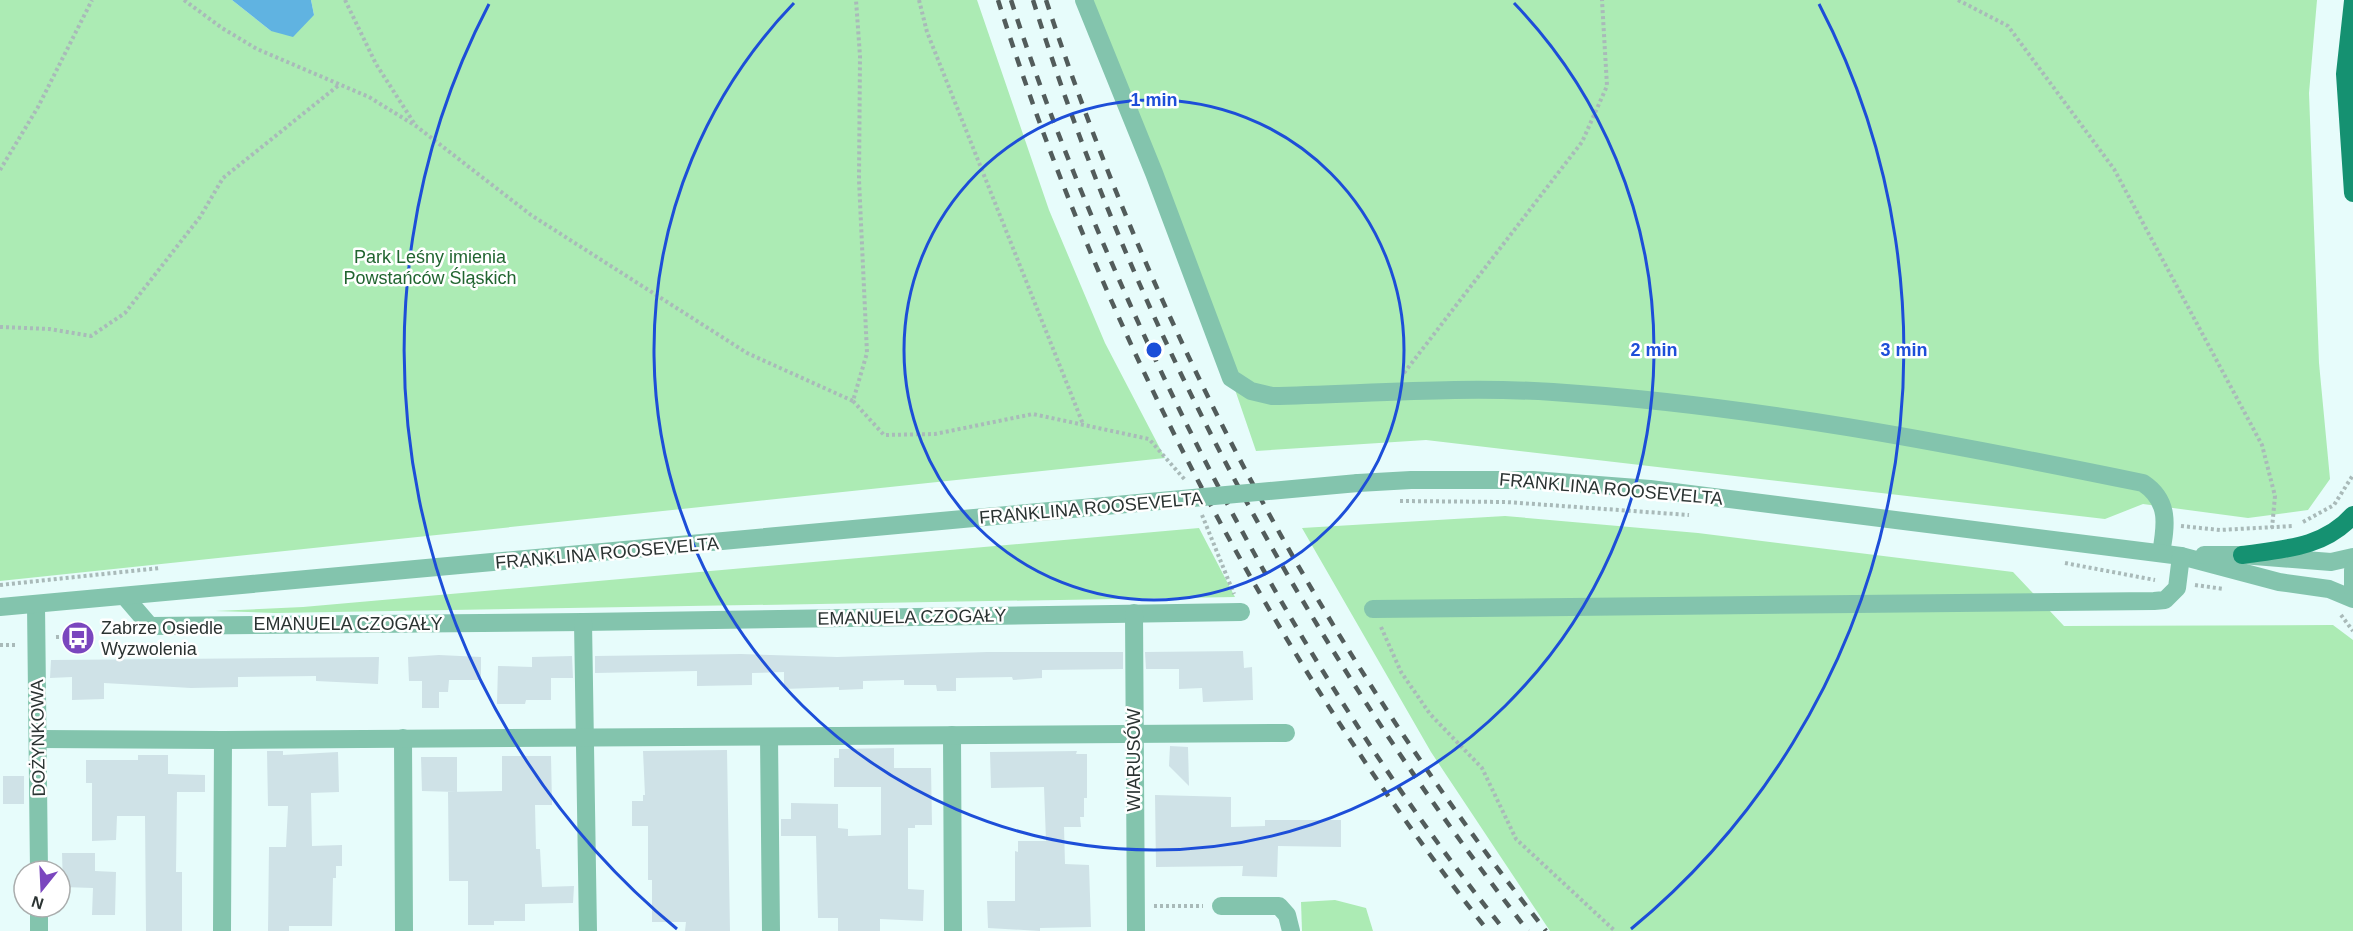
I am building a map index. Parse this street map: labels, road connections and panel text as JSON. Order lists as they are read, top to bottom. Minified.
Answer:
{"streets":{"street":["FRANKLINA ROOSEVELTA","EMANUELA CZOGAŁY","DOŻYNKOWA","WIARUSÓW"]},"crossings":[["FRANKLINA ROOSEVELTA","EMANUELA CZOGAŁY"],["FRANKLINA ROOSEVELTA","DOŻYNKOWA"],["EMANUELA CZOGAŁY","WIARUSÓW"]],"parks":["Park Leśny imienia Powstańców Śląskich"],"places":{"bus stop":["Zabrze Osiedle Wyzwolenia"]},"north":"bottom","rings":["1 min","2 min","3 min"]}
